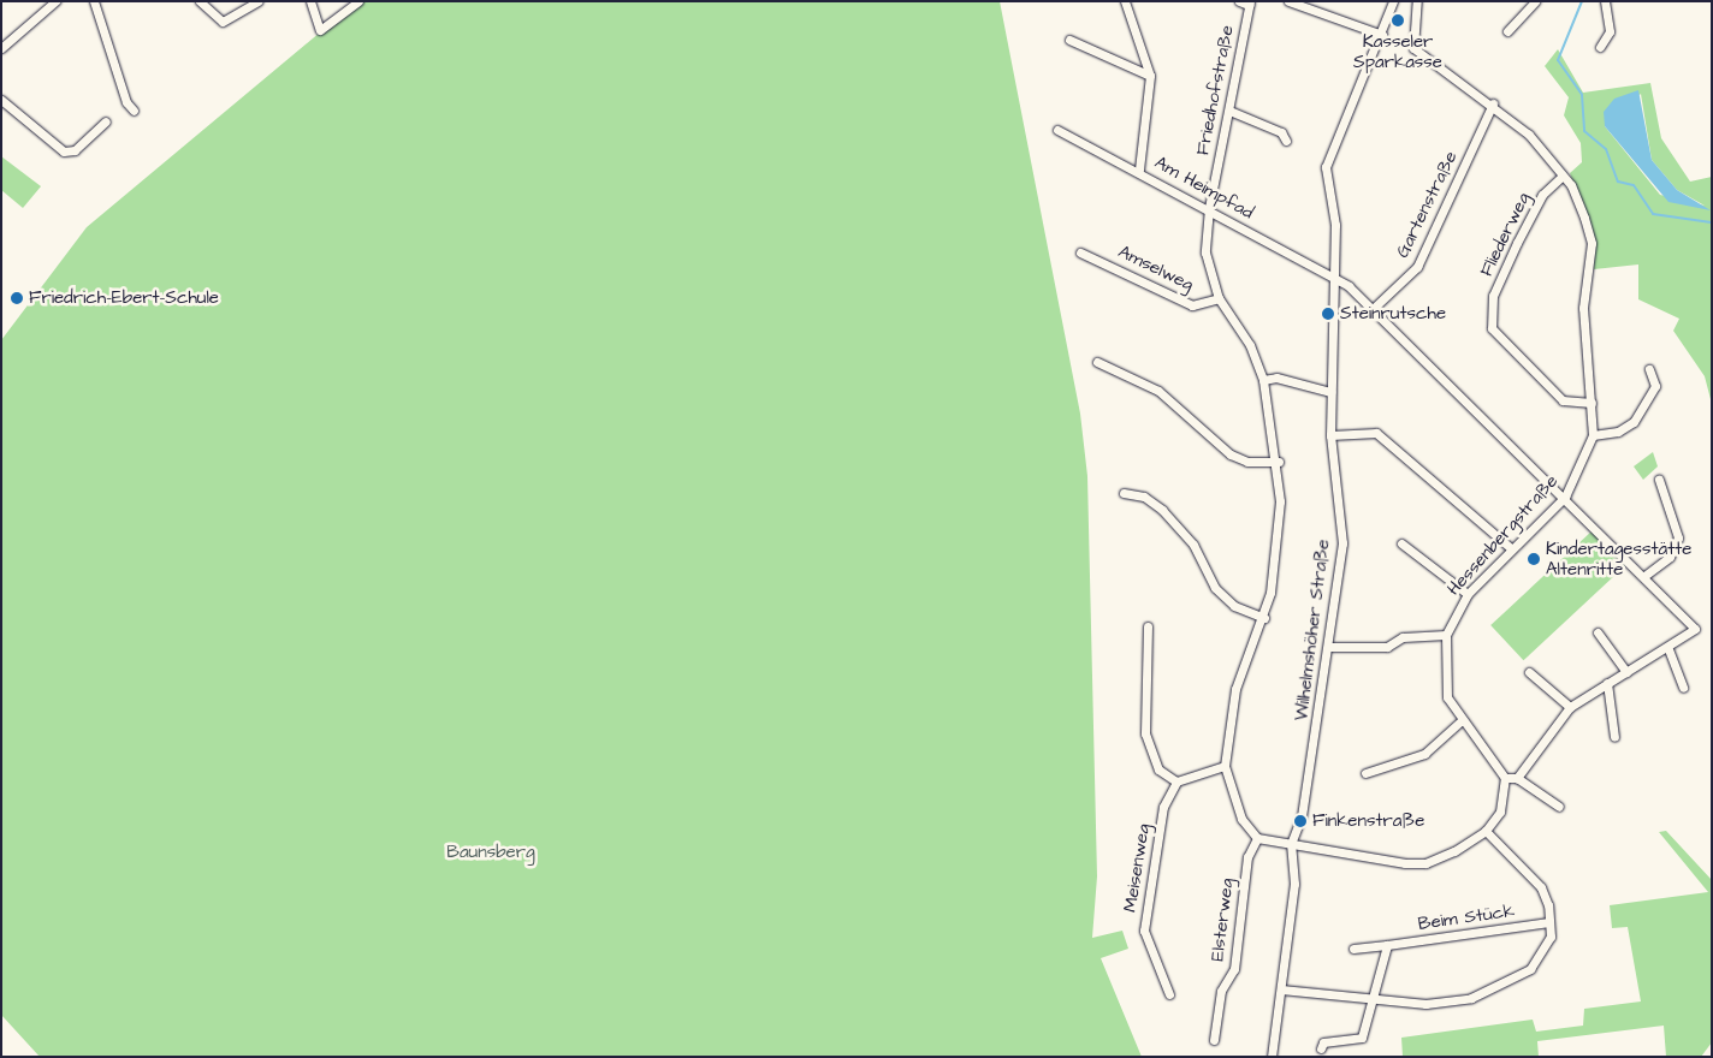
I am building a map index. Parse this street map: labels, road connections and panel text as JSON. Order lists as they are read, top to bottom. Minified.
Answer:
{"streets":{"street":["Friedhofstraße","Am Heimpfad","Gartenstraße","Fliederweg","Amselweg","Hessenbergstraße","Wilhelmshöher Straße","Meisenweg","Beim Stück","Elsterweg"]},"crossings":[["Friedhofstraße","Am Heimpfad"],["Friedhofstraße","Amselweg"],["Am Heimpfad","Wilhelmshöher Straße"],["Gartenstraße","Hessenbergstraße"],["Fliederweg","Hessenbergstraße"]],"parks":["Baunsberg"],"places":["Kasseler Sparkasse","Friedrich-Ebert-Schule","Steinrutsche","Kindertagesstätte Altenritte","Finkenstraße"]}
